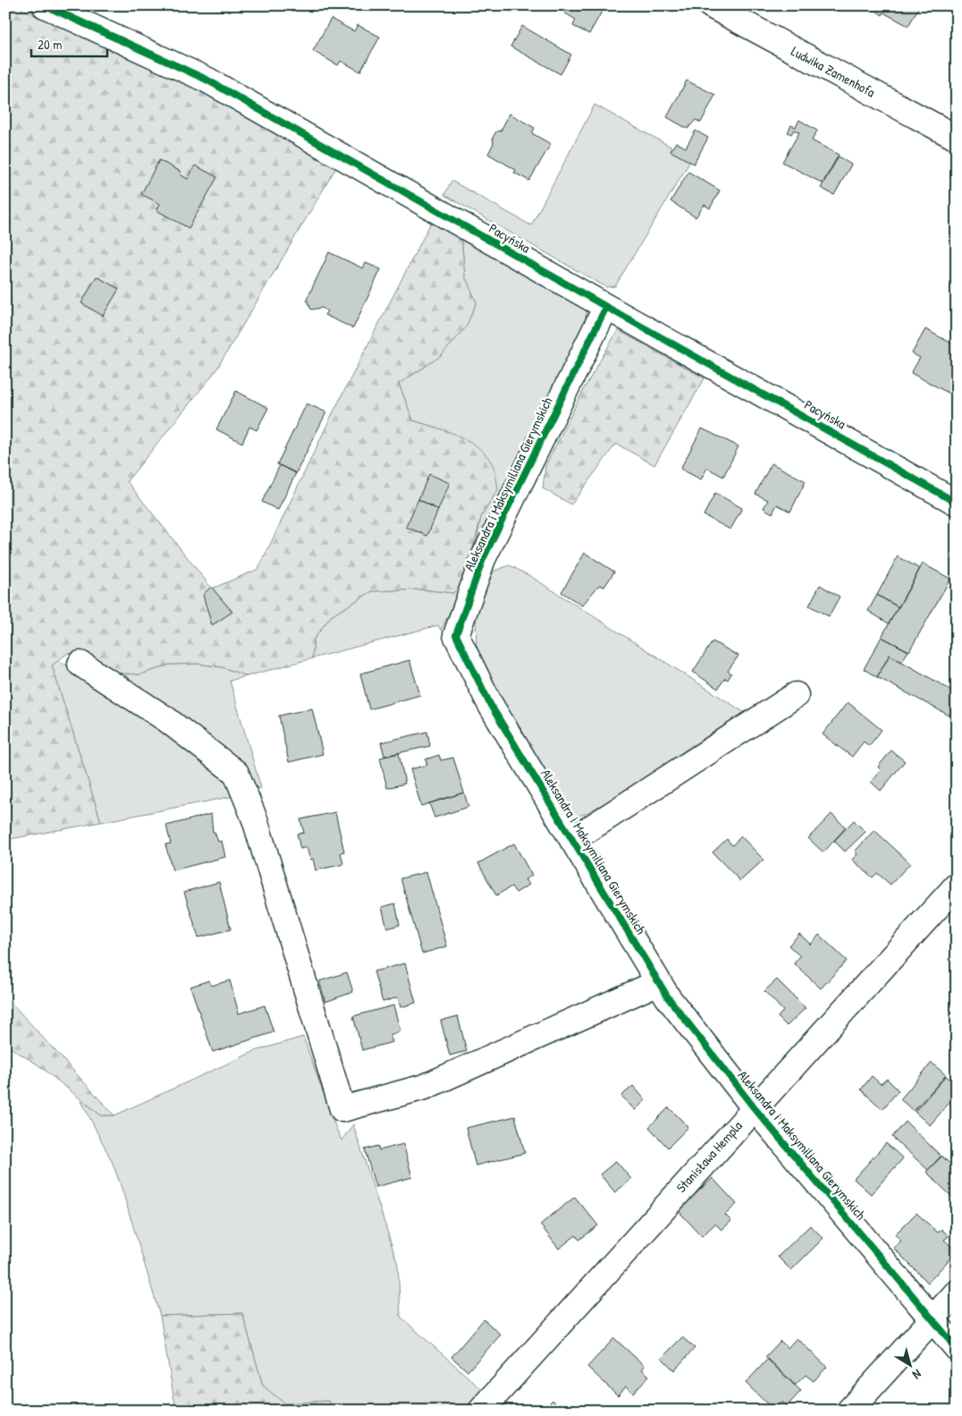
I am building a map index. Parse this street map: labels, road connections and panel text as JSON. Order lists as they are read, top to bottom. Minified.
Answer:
{"streets":{"street":["Ludwika Zamenhofa","Pacyńska","Aleksandra i Maksymiliana Gierymskich","Stanisława Hempla"]},"crossings":[["Pacyńska","Aleksandra i Maksymiliana Gierymskich"],["Aleksandra i Maksymiliana Gierymskich","Stanisława Hempla"]],"scale_bar":"20 m","north":"bottom right"}
